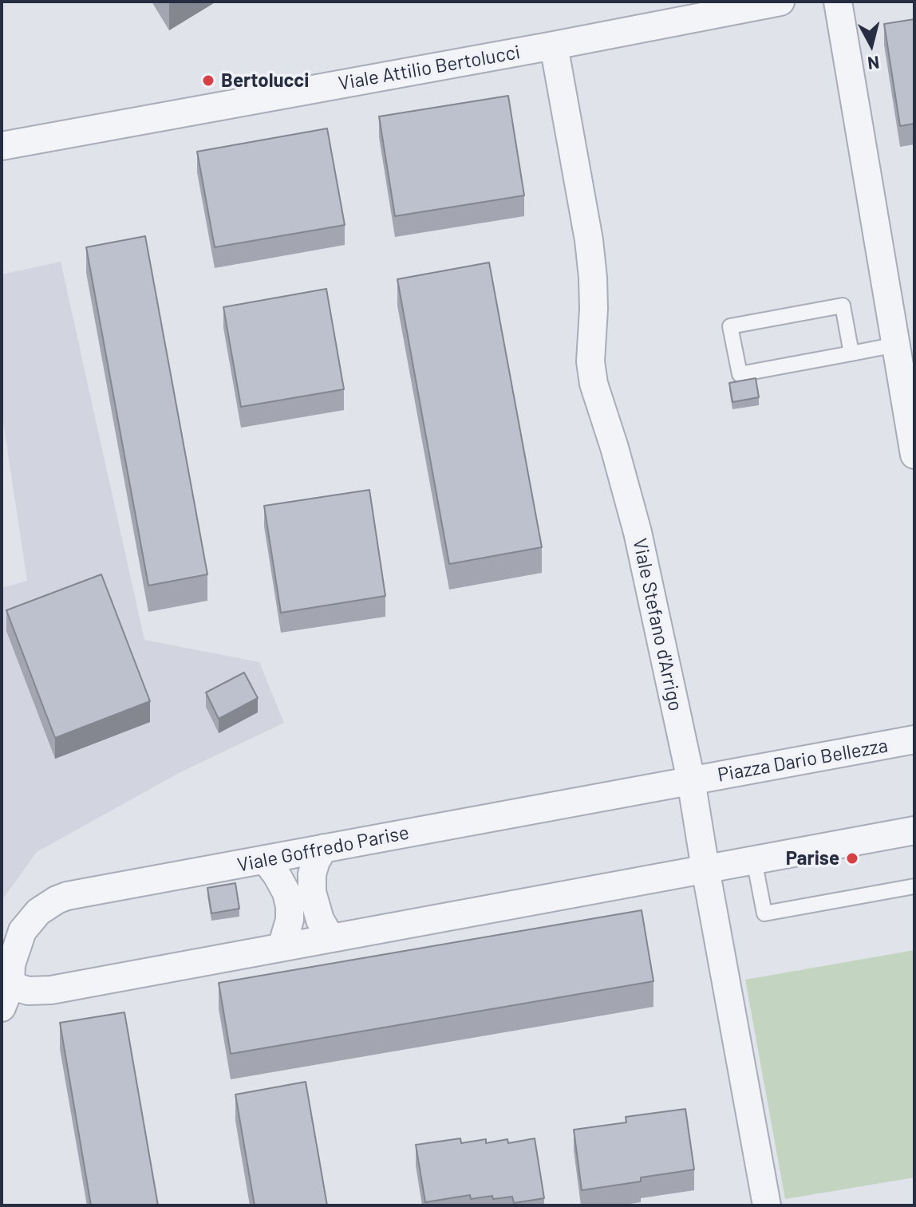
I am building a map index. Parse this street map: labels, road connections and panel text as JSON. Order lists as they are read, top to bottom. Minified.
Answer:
{"streets":{"street":["Viale Attilio Bertolucci","Viale Stefano d'Arrigo","Piazza Dario Bellezza","Viale Goffredo Parise"]},"crossings":[["Viale Attilio Bertolucci","Viale Stefano d'Arrigo"],["Viale Stefano d'Arrigo","Piazza Dario Bellezza"],["Viale Stefano d'Arrigo","Viale Goffredo Parise"],["Piazza Dario Bellezza","Viale Goffredo Parise"]],"places":["Bertolucci","Parise"],"north":"bottom"}
